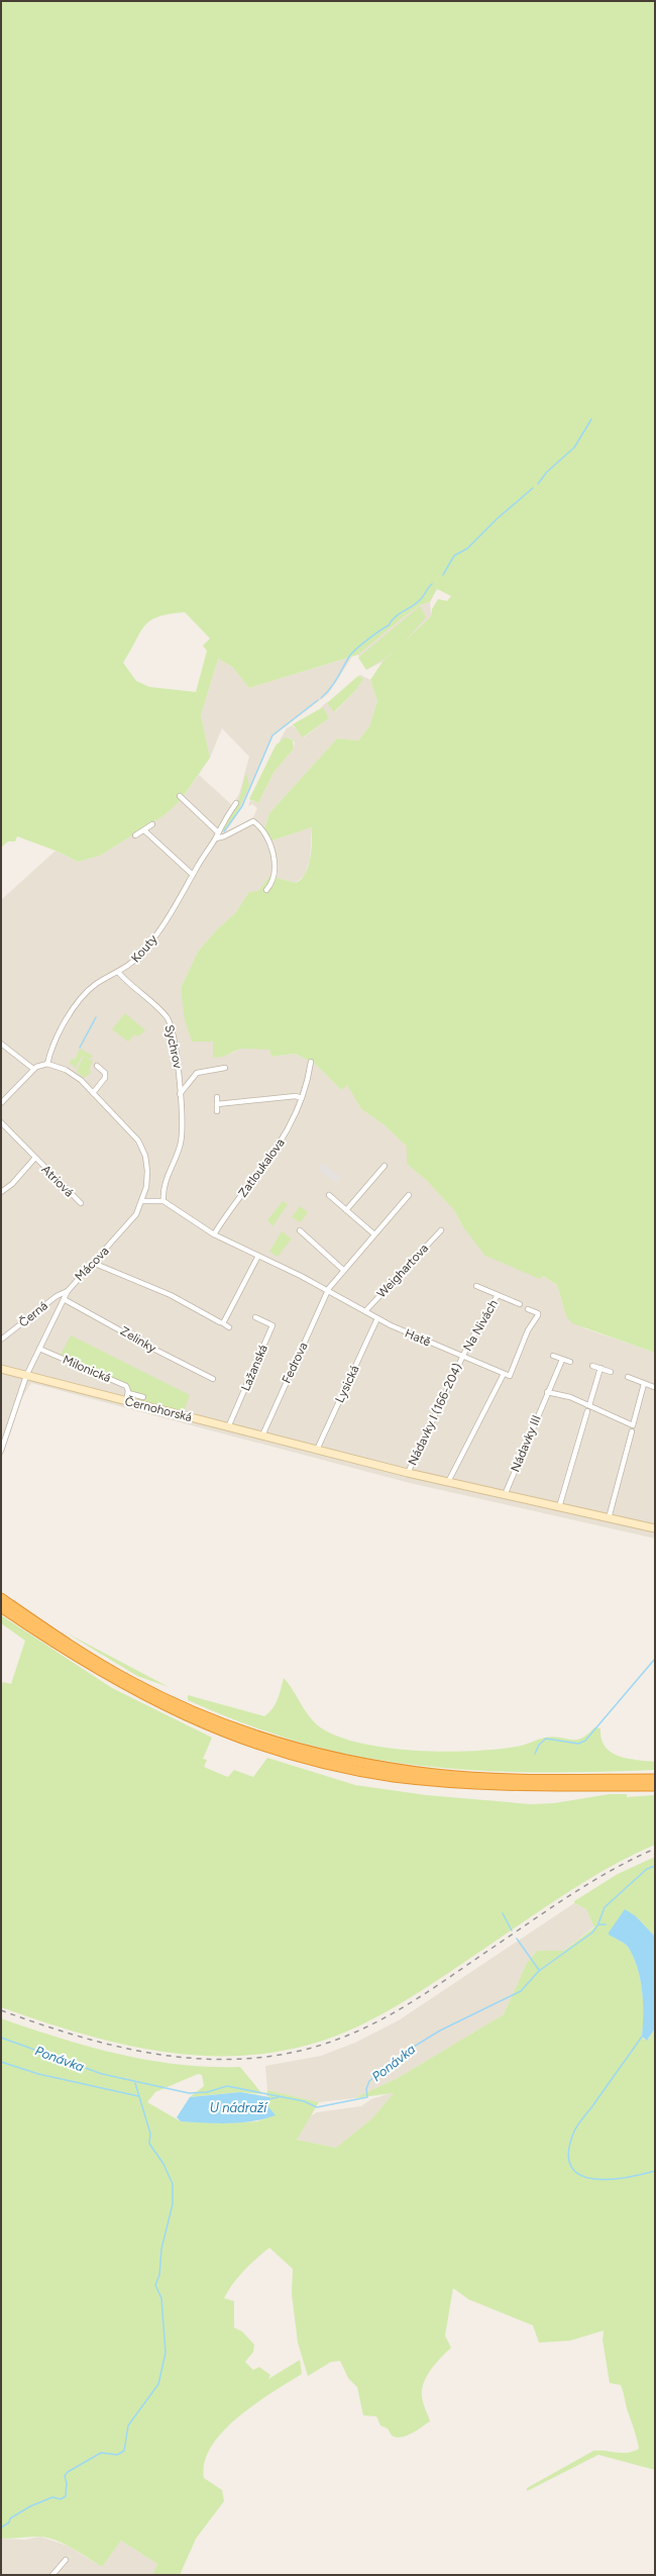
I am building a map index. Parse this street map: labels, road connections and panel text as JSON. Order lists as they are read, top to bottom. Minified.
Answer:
{"streets":{"street":["Kouty","Sychrov","Zatloukalova","Atriová","Mácova","Weighartova","Černá","Na Nivách","Hatě","Zelinky","Fedrova","Lažanská","Milonická","Lysická","Černohorská","Nádavky I (166-204)","Nádavky III"]},"crossings":[["Kouty","Sychrov"],["Kouty","Mácova"],["Sychrov","Hatě"],["Zatloukalova","Hatě"],["Mácova","Černá"],["Mácova","Zelinky"],["Mácova","Milonická"],["Mácova","Černohorská"],["Weighartova","Hatě"],["Na Nivách","Hatě"],["Na Nivách","Nádavky I (166-204)"],["Hatě","Fedrova"],["Hatě","Lysická"],["Hatě","Nádavky I (166-204)"],["Fedrova","Černohorská"],["Lažanská","Černohorská"],["Lysická","Černohorská"],["Černohorská","Nádavky I (166-204)"],["Černohorská","Nádavky III"]],"water":["Ponávka","U nádraží"]}
